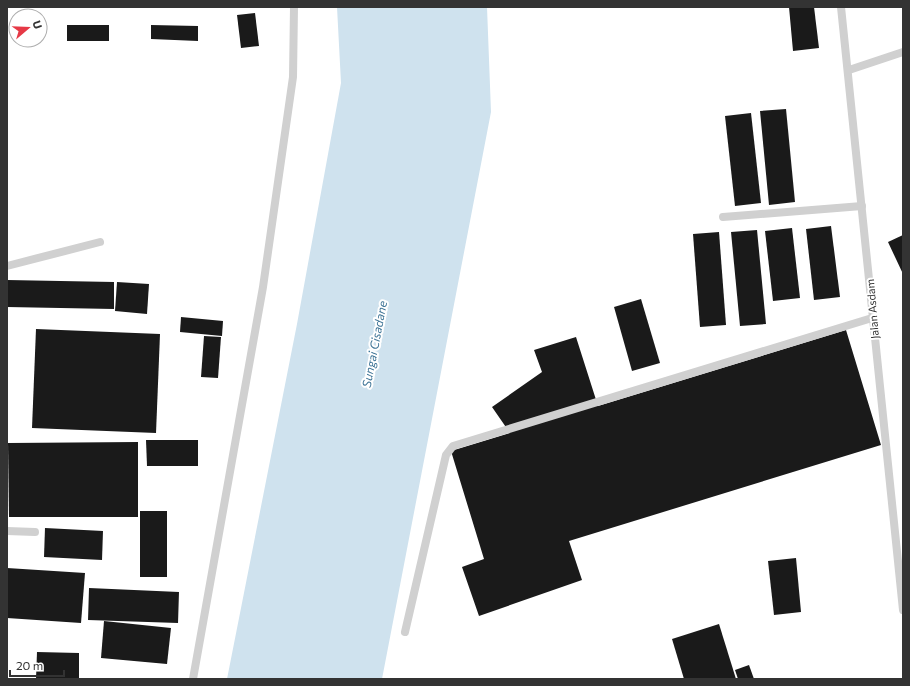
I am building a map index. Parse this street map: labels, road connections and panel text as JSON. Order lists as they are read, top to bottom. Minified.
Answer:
{"streets":{"lane":["Jalan Asdam"]},"water":["Sungai Cisadane"],"scale_bar":"20 m","north":"right"}
